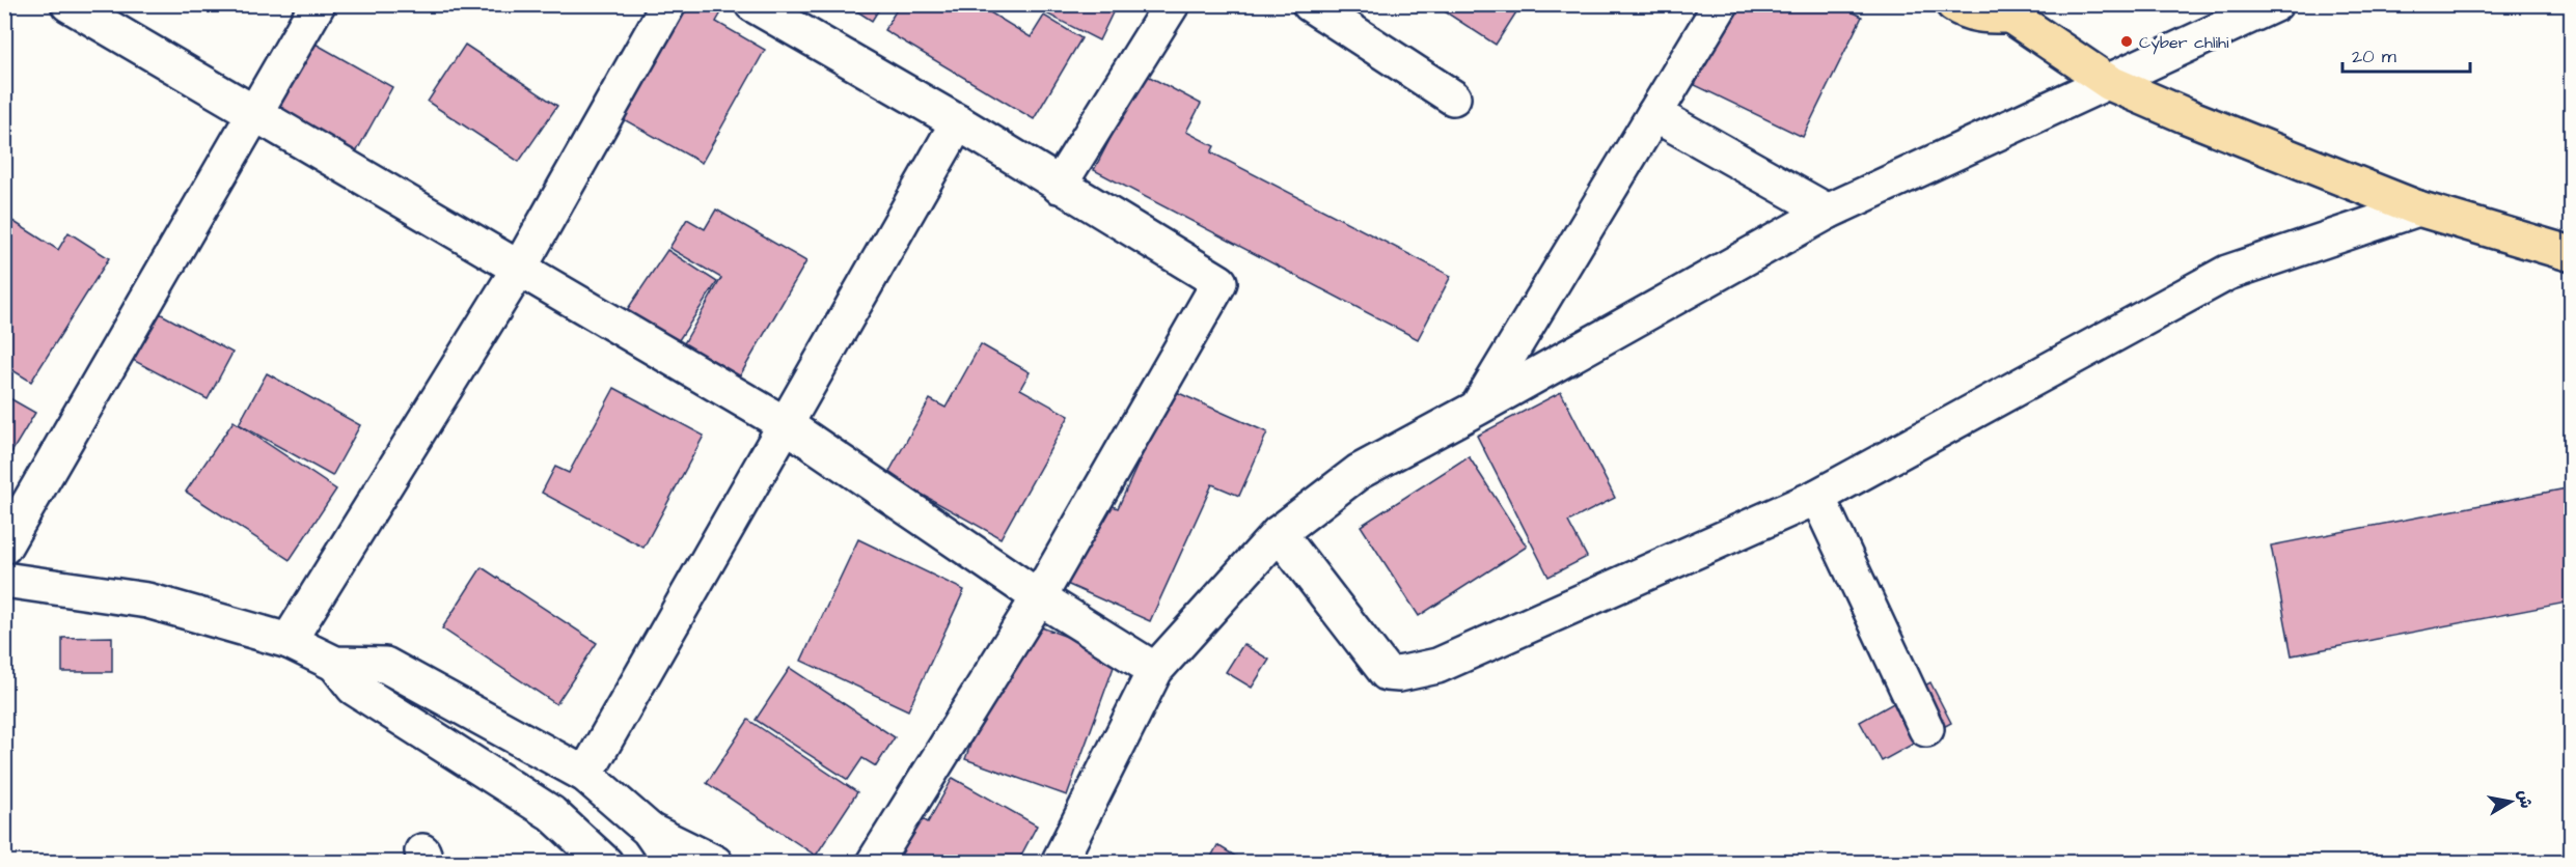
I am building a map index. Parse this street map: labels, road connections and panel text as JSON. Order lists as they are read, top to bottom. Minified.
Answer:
{"places":["Cyber chlihi"],"scale_bar":"20 m","north":"right"}
